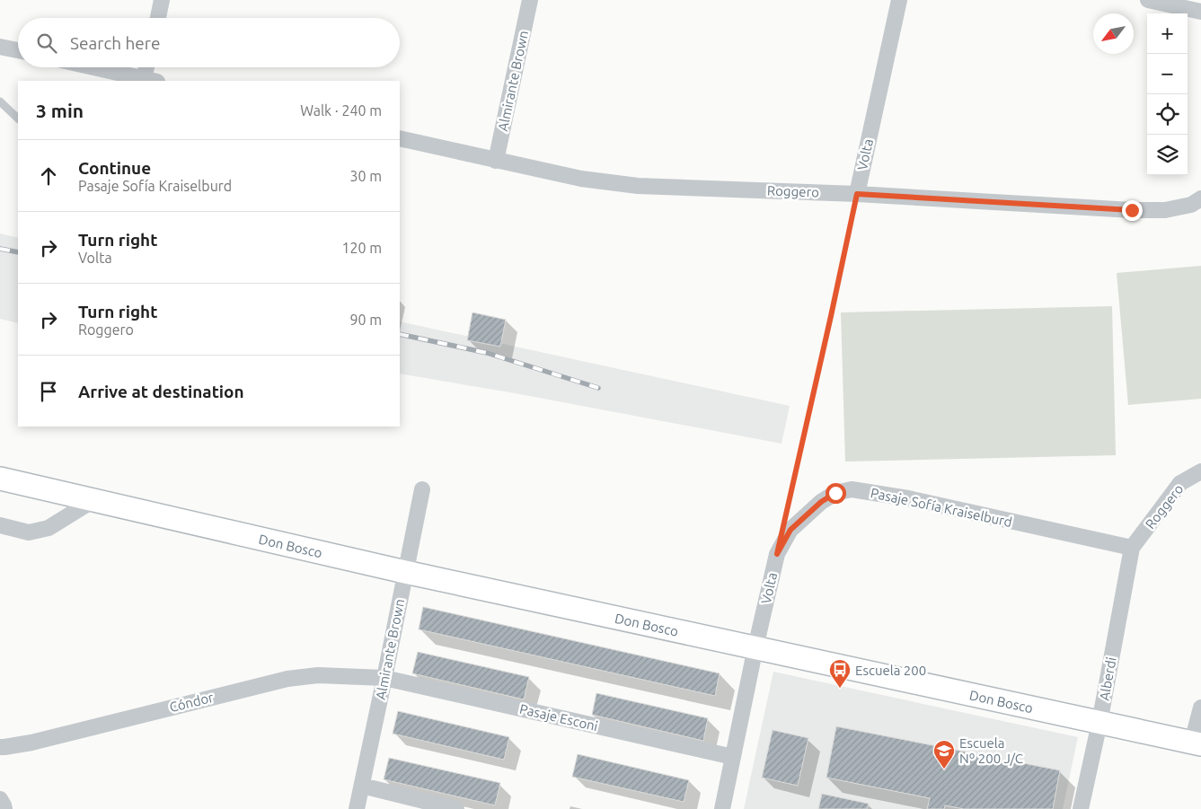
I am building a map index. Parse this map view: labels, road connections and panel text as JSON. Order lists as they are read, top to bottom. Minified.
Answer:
{"streets":{"street":["Almirante Brown","Volta","Roggero","Pasaje Sofía Kraiselburd","Don Bosco","Alberdi","Cóndor","Pasaje Esconi"]},"crossings":[["Almirante Brown","Roggero"],["Almirante Brown","Don Bosco"],["Almirante Brown","Cóndor"],["Almirante Brown","Pasaje Esconi"],["Volta","Roggero"],["Volta","Pasaje Sofía Kraiselburd"],["Volta","Don Bosco"],["Volta","Pasaje Esconi"],["Roggero","Pasaje Sofía Kraiselburd"],["Roggero","Alberdi"],["Pasaje Sofía Kraiselburd","Alberdi"],["Don Bosco","Alberdi"],["Cóndor","Pasaje Esconi"]],"places":{"bus stop":["Escuela 200"],"school or university":["Escuela Nº 200 J/C"]},"north":"bottom left","page":{"map_buttons":["+","−"],"search":"Search here","heading":["3 min","Walk · 240 m"],"list":[["Continue","Pasaje Sofía Kraiselburd","30 m"],["Turn right","Volta","120 m"],["Turn right","Roggero","90 m"],"Arrive at destination"]}}
